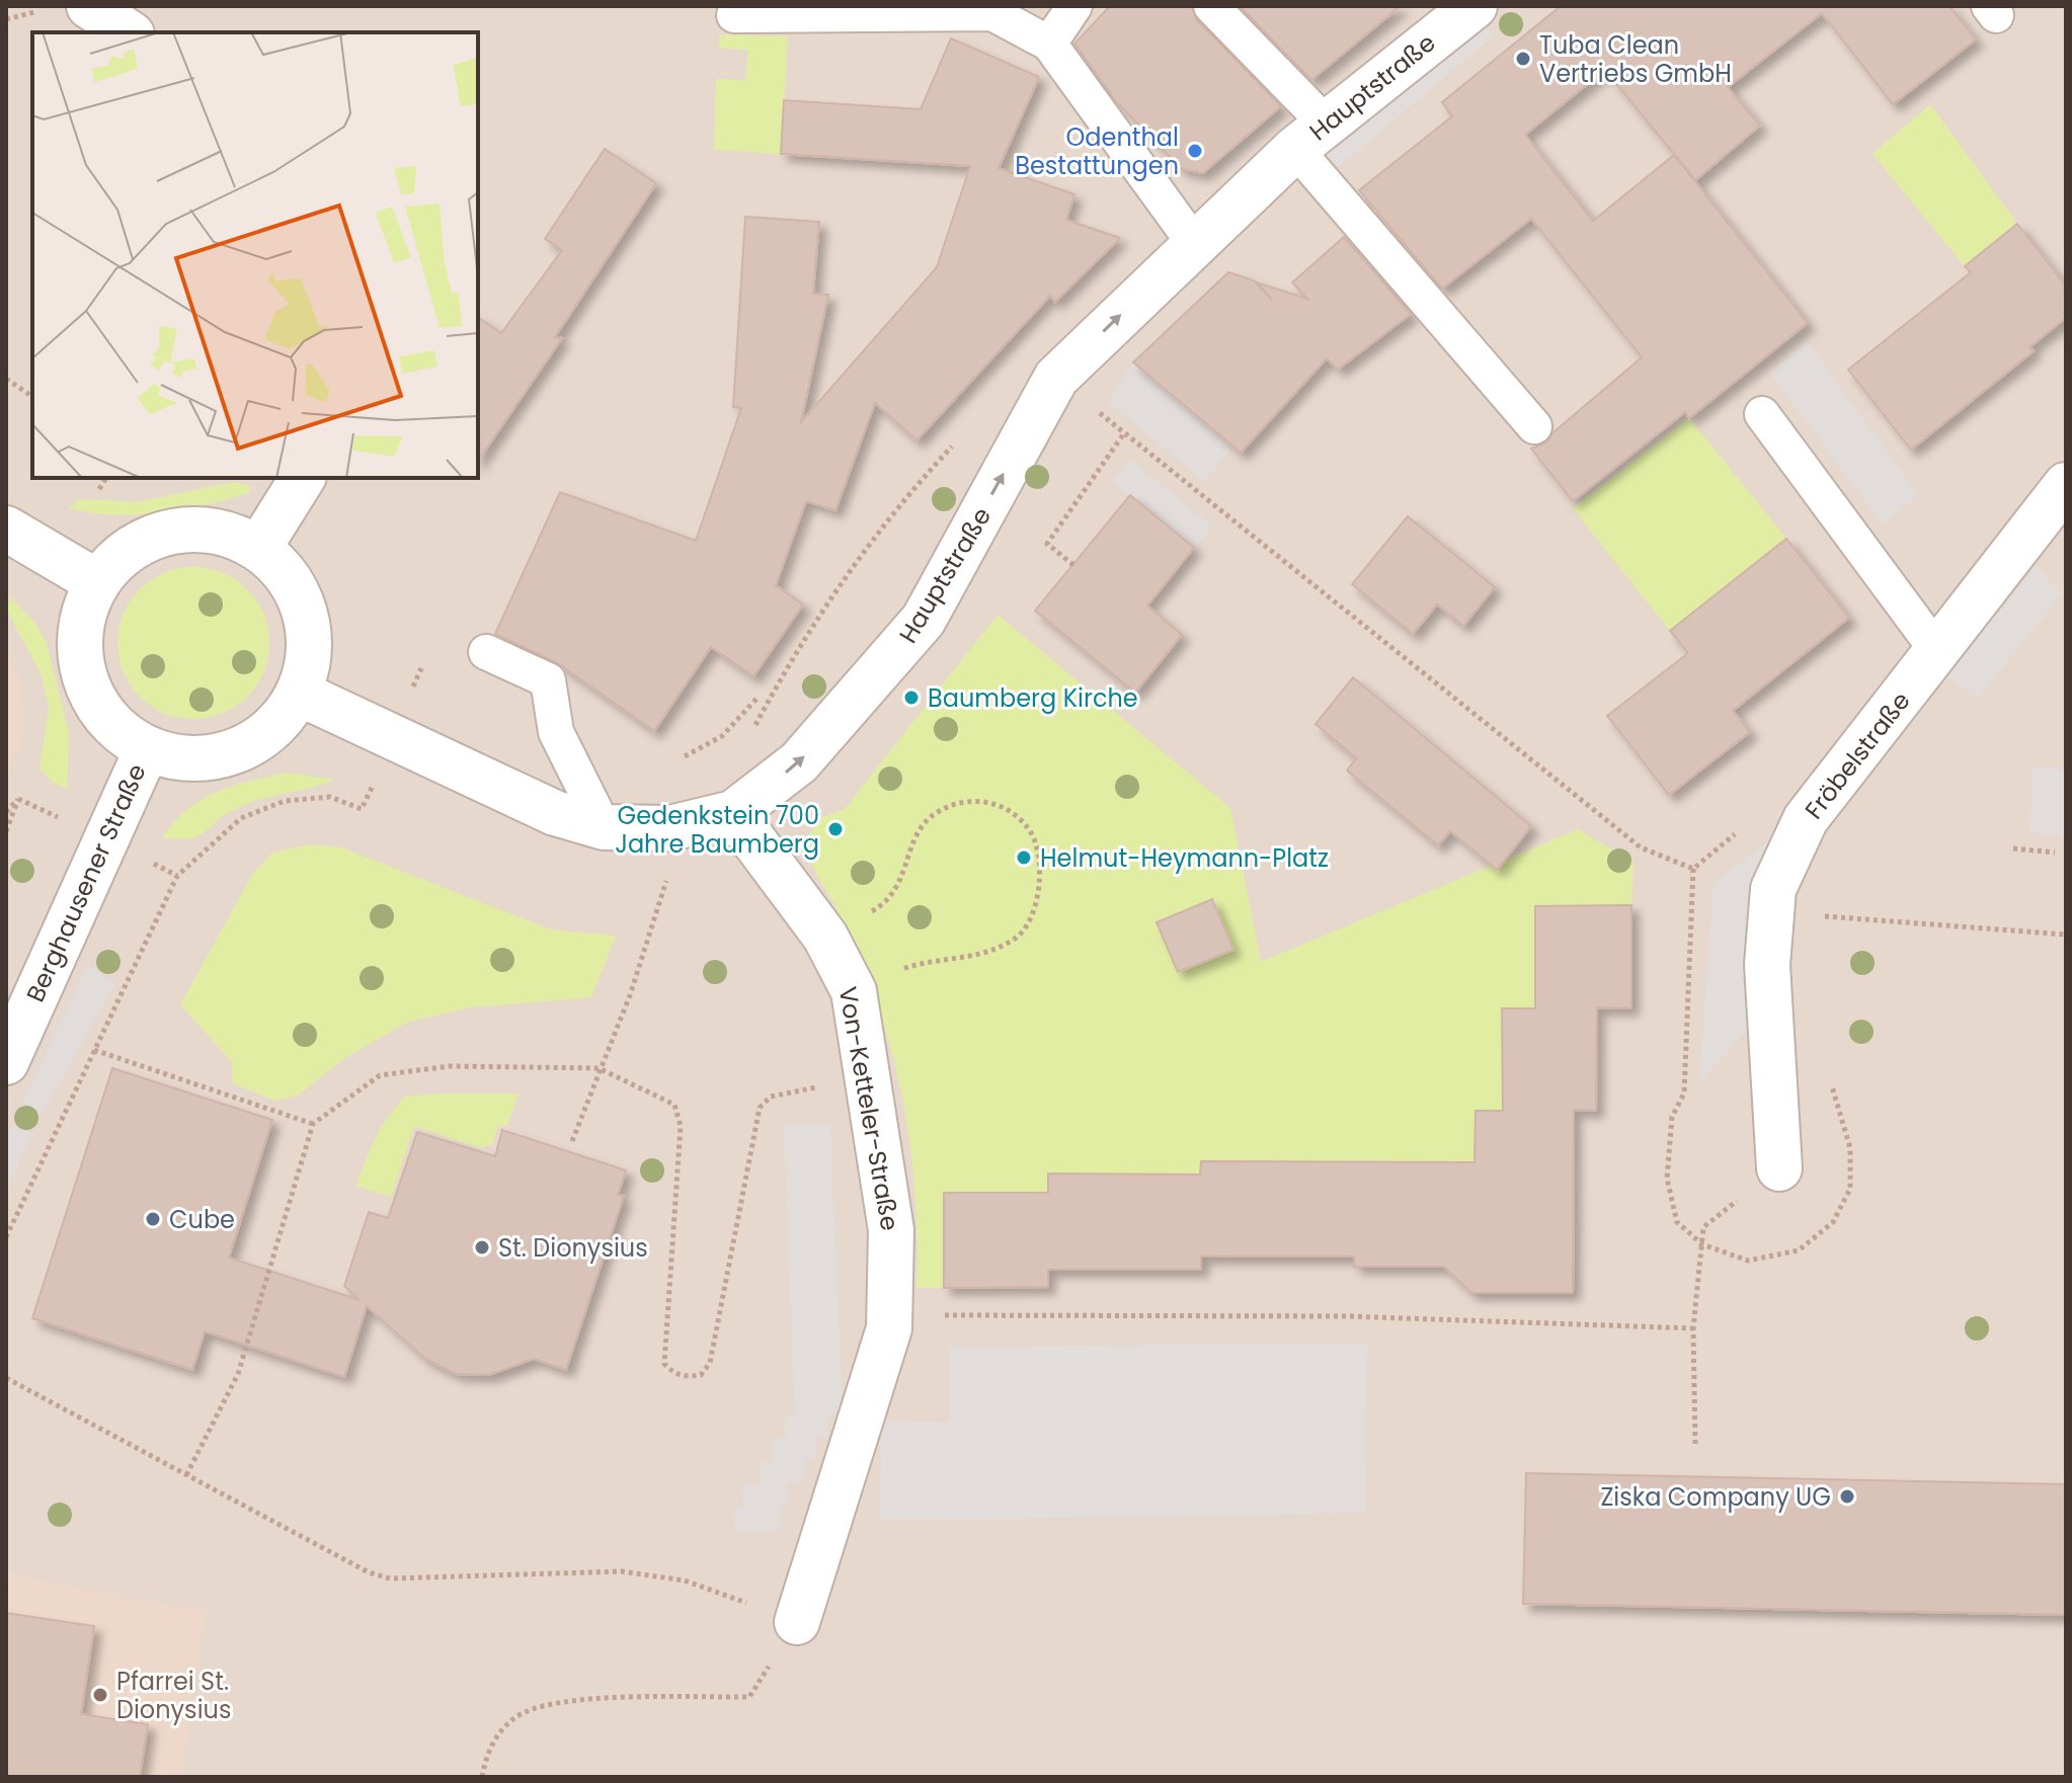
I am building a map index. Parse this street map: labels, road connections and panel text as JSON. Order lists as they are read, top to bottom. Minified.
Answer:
{"streets":{"street":["Hauptstraße","Fröbelstraße","Berghausener Straße","Von-Ketteler-Straße"]},"crossings":[["Hauptstraße","Berghausener Straße"],["Hauptstraße","Von-Ketteler-Straße"]],"one_way":["Hauptstraße"],"places":["Tuba Clean Vertriebs GmbH","Odenthal Bestattungen","Baumberg Kirche","Gedenkstein 700 Jahre Baumberg","Helmut-Heymann-Platz","Cube","St. Dionysius","Ziska Company UG","Pfarrei St. Dionysius"]}
